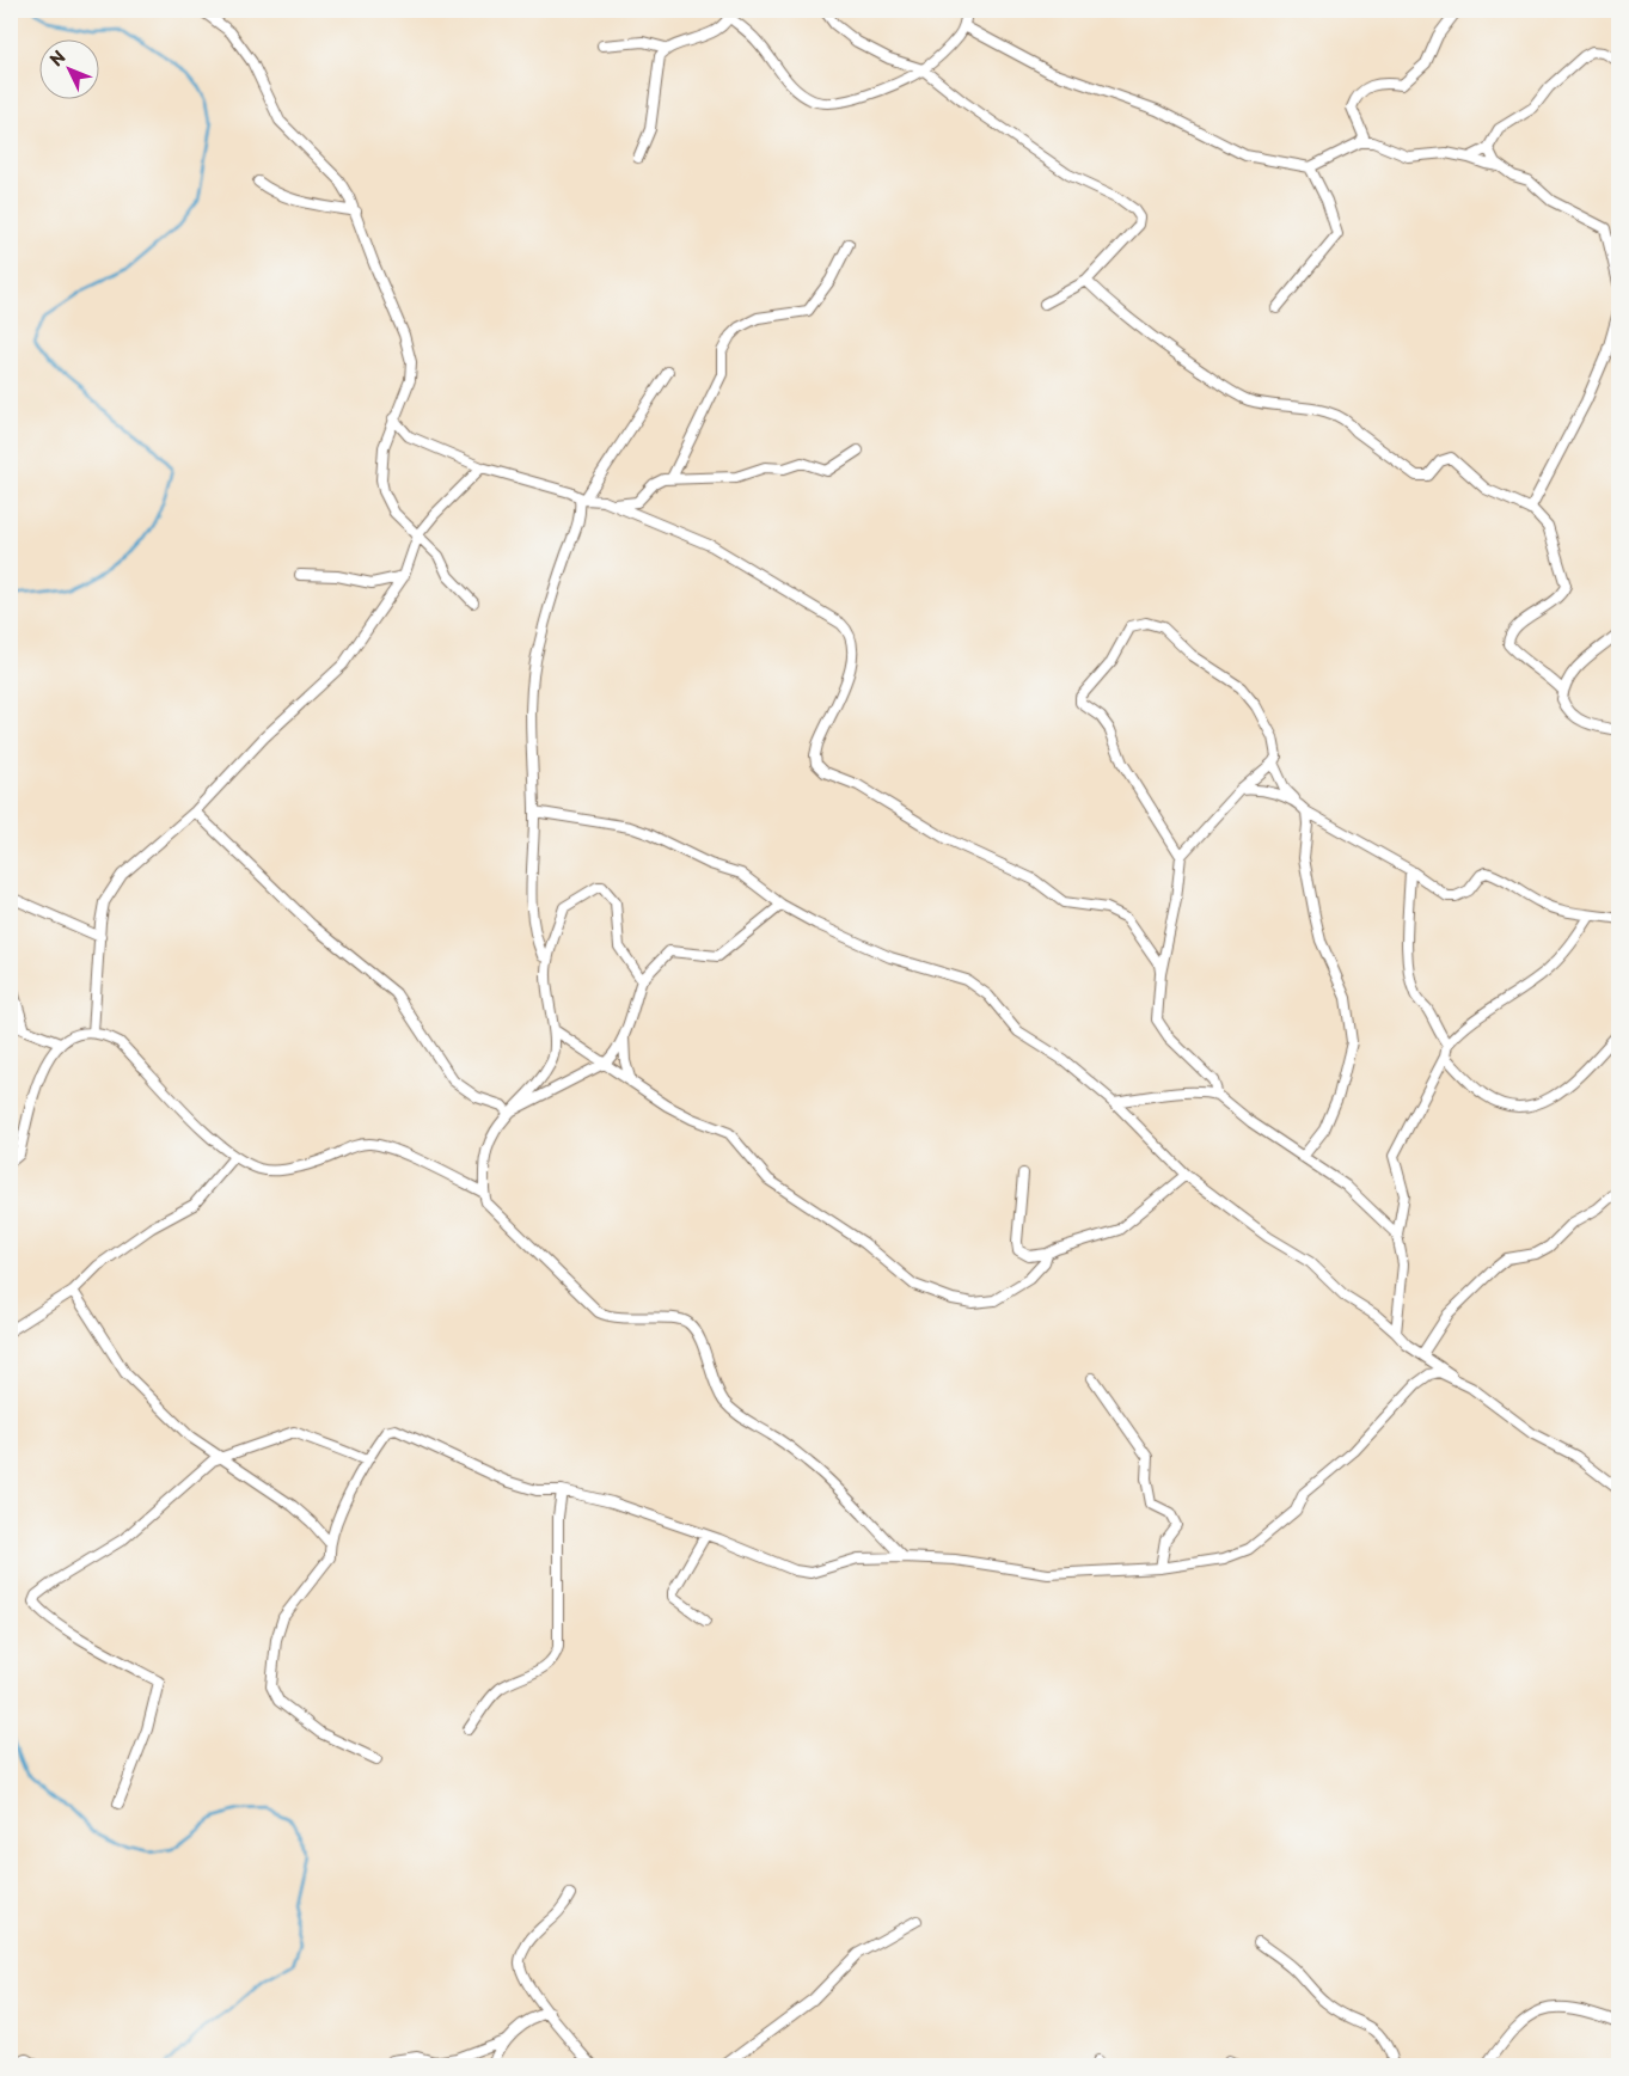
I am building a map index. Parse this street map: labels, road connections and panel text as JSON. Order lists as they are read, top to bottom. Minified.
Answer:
{"north":"top left"}
